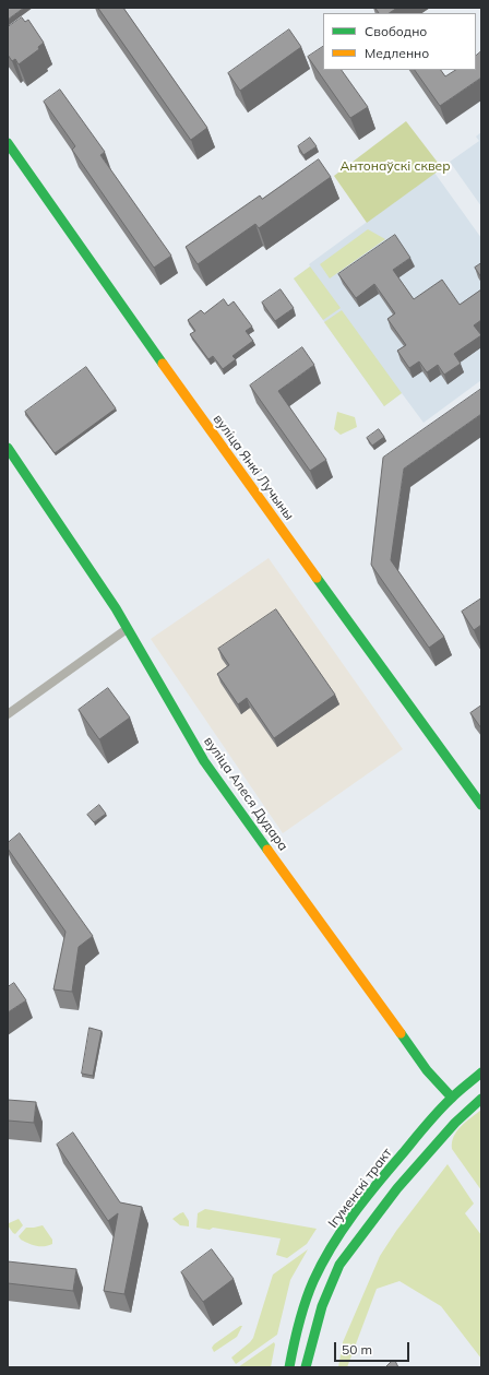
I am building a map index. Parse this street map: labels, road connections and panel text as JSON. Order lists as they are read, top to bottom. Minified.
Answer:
{"streets":{"main road":["вуліца Янкі Лучыны","вуліца Алеся Дудара","Ігуменскі тракт"]},"crossings":[["вуліца Алеся Дудара","Ігуменскі тракт"]],"parks":["Антонаўскі сквер"],"legend":["Свободно","Медленно"],"scale_bar":"50 m"}
